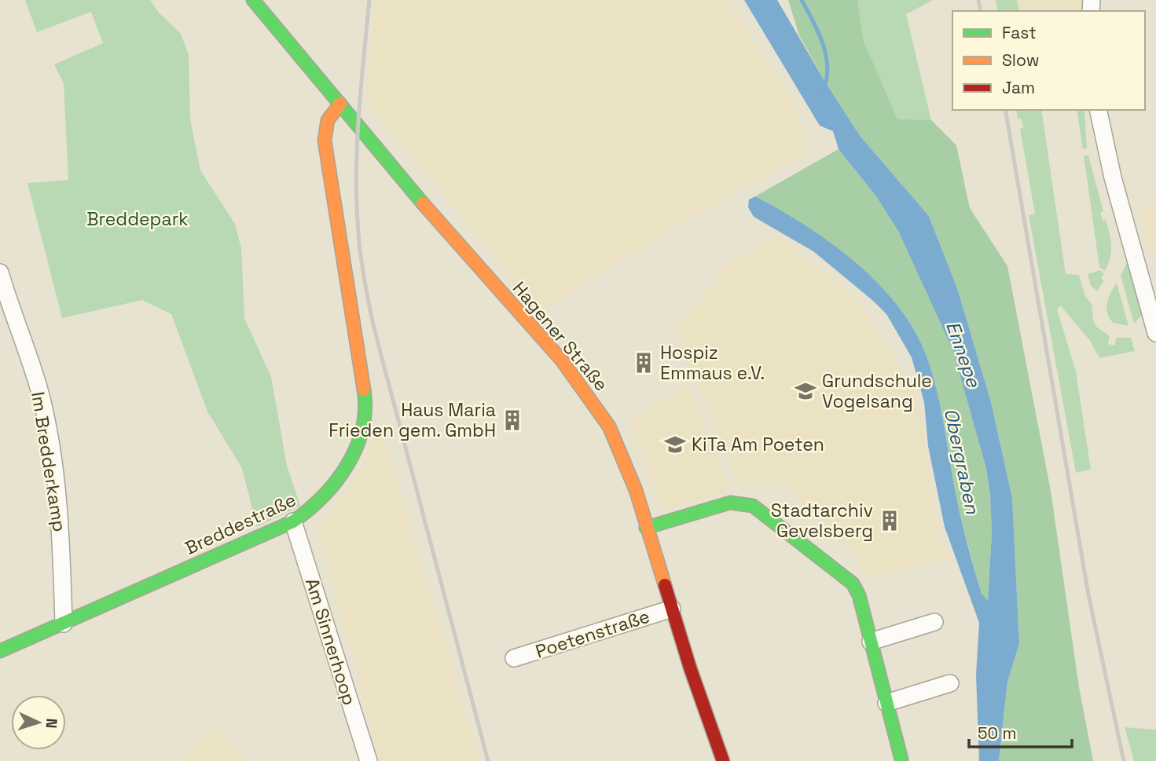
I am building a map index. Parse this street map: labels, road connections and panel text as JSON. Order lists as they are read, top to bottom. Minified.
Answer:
{"streets":{"street":["Hagener Straße","Im Bredderkamp","Breddestraße","Poetenstraße","Am Sinnerhoop"]},"crossings":[["Hagener Straße","Breddestraße"],["Hagener Straße","Poetenstraße"],["Im Bredderkamp","Breddestraße"],["Breddestraße","Am Sinnerhoop"]],"water":["Ennepe","Obergraben"],"parks":["Breddepark"],"places":{"building":["Hospiz Emmaus e.V.","Haus Maria Frieden gem. GmbH","Stadtarchiv Gevelsberg"],"school or university":["Grundschule Vogelsang","KiTa Am Poeten"]},"legend":["Fast","Slow","Jam"],"scale_bar":"50 m","north":"right"}
